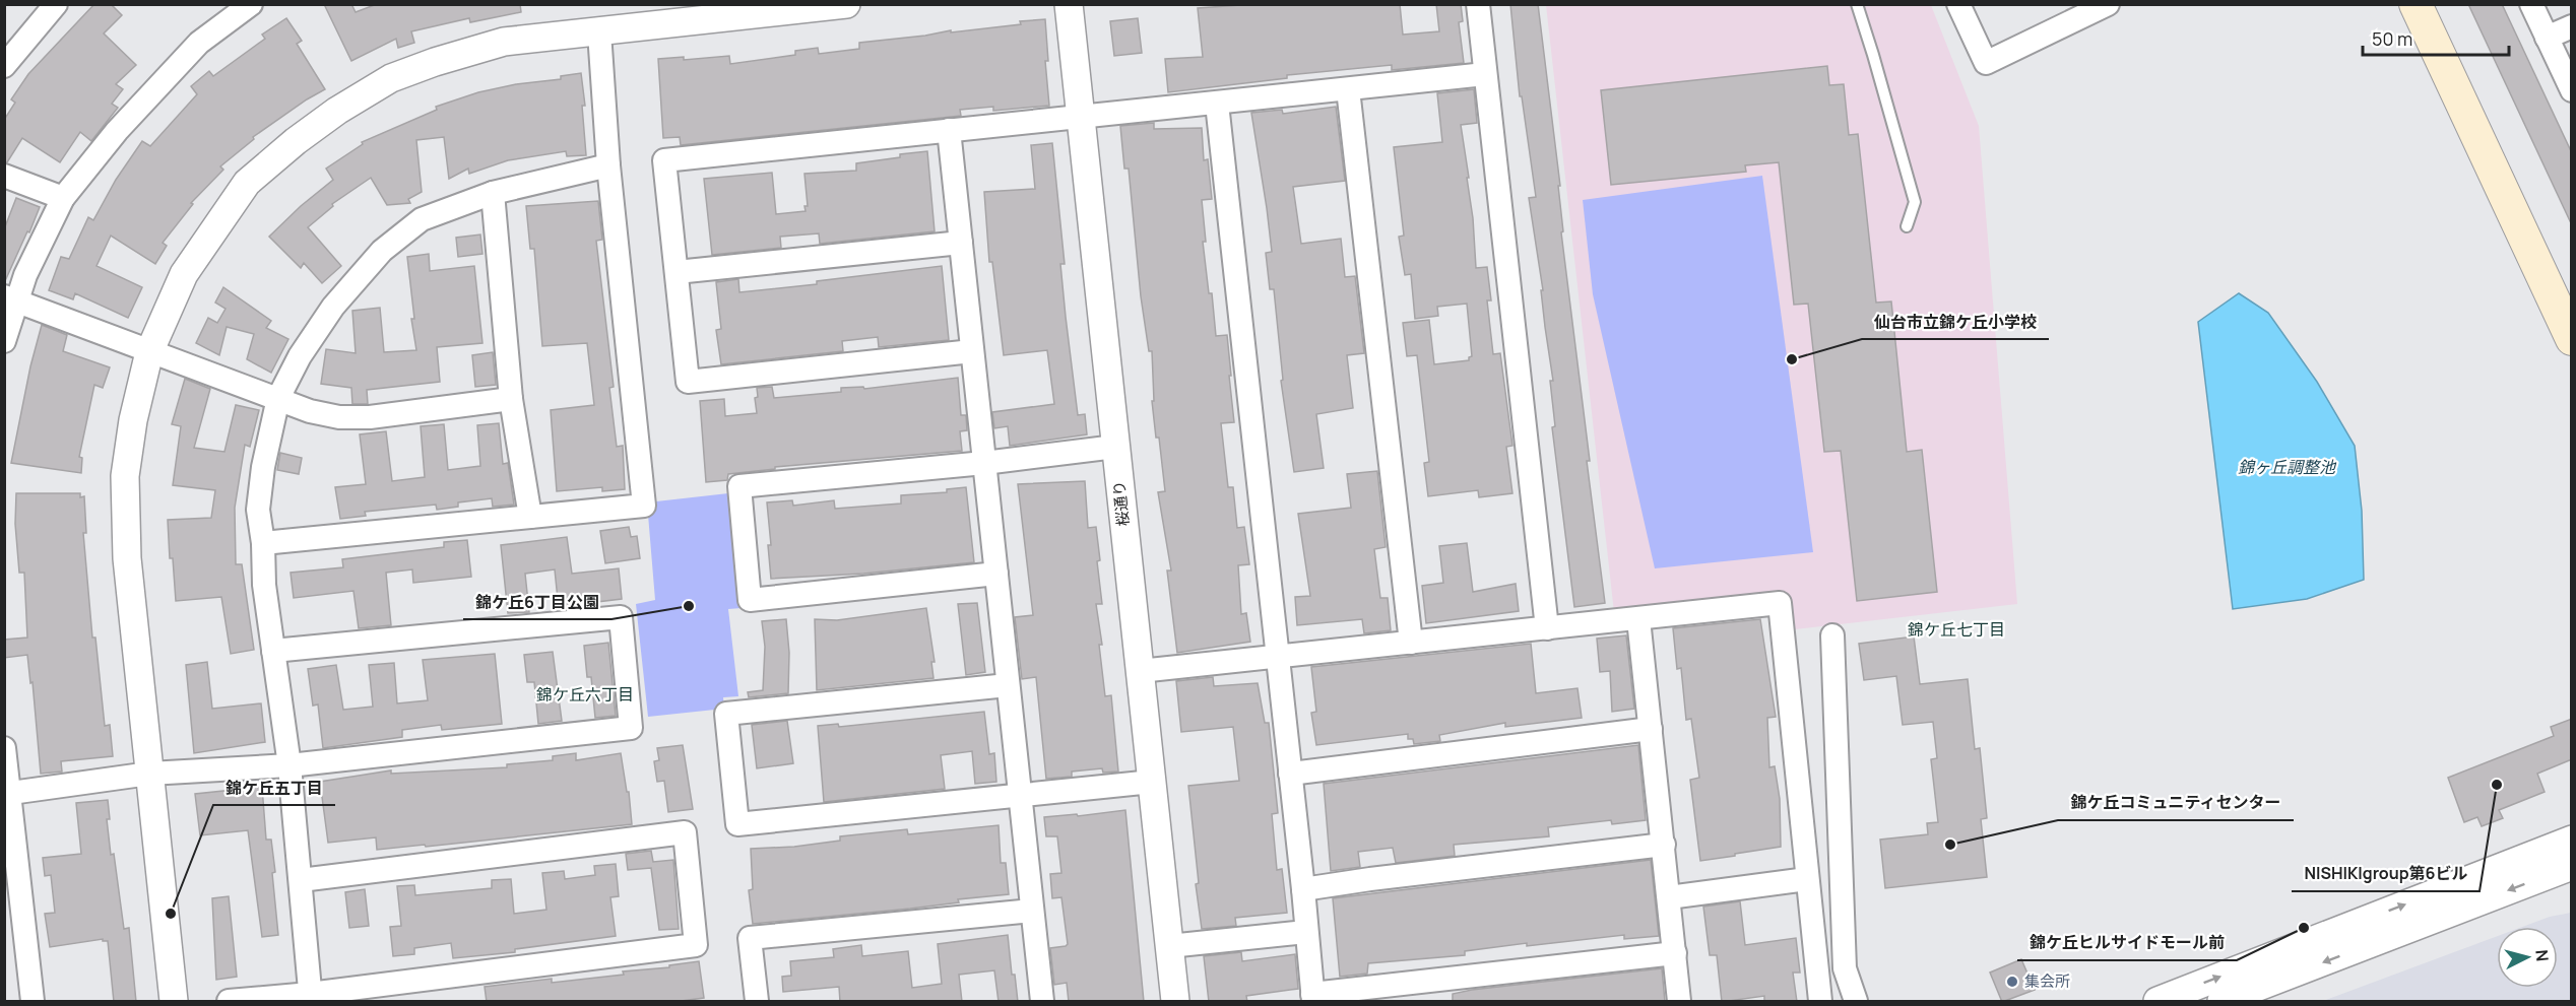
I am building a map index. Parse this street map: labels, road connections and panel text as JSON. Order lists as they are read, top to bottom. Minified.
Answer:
{"streets":{"street":["桜通り"]},"districts":["錦ケ丘七丁目","錦ケ丘六丁目"],"water":["錦ヶ丘調整池"],"places":["仙台市立錦ケ丘小学校","錦ケ丘6丁目公園","NISHIKIgroup第6ビル","錦ケ丘コミュニティセンター","錦ケ丘五丁目","錦ケ丘ヒルサイドモール前","集会所"],"scale_bar":"50 m","north":"right"}
